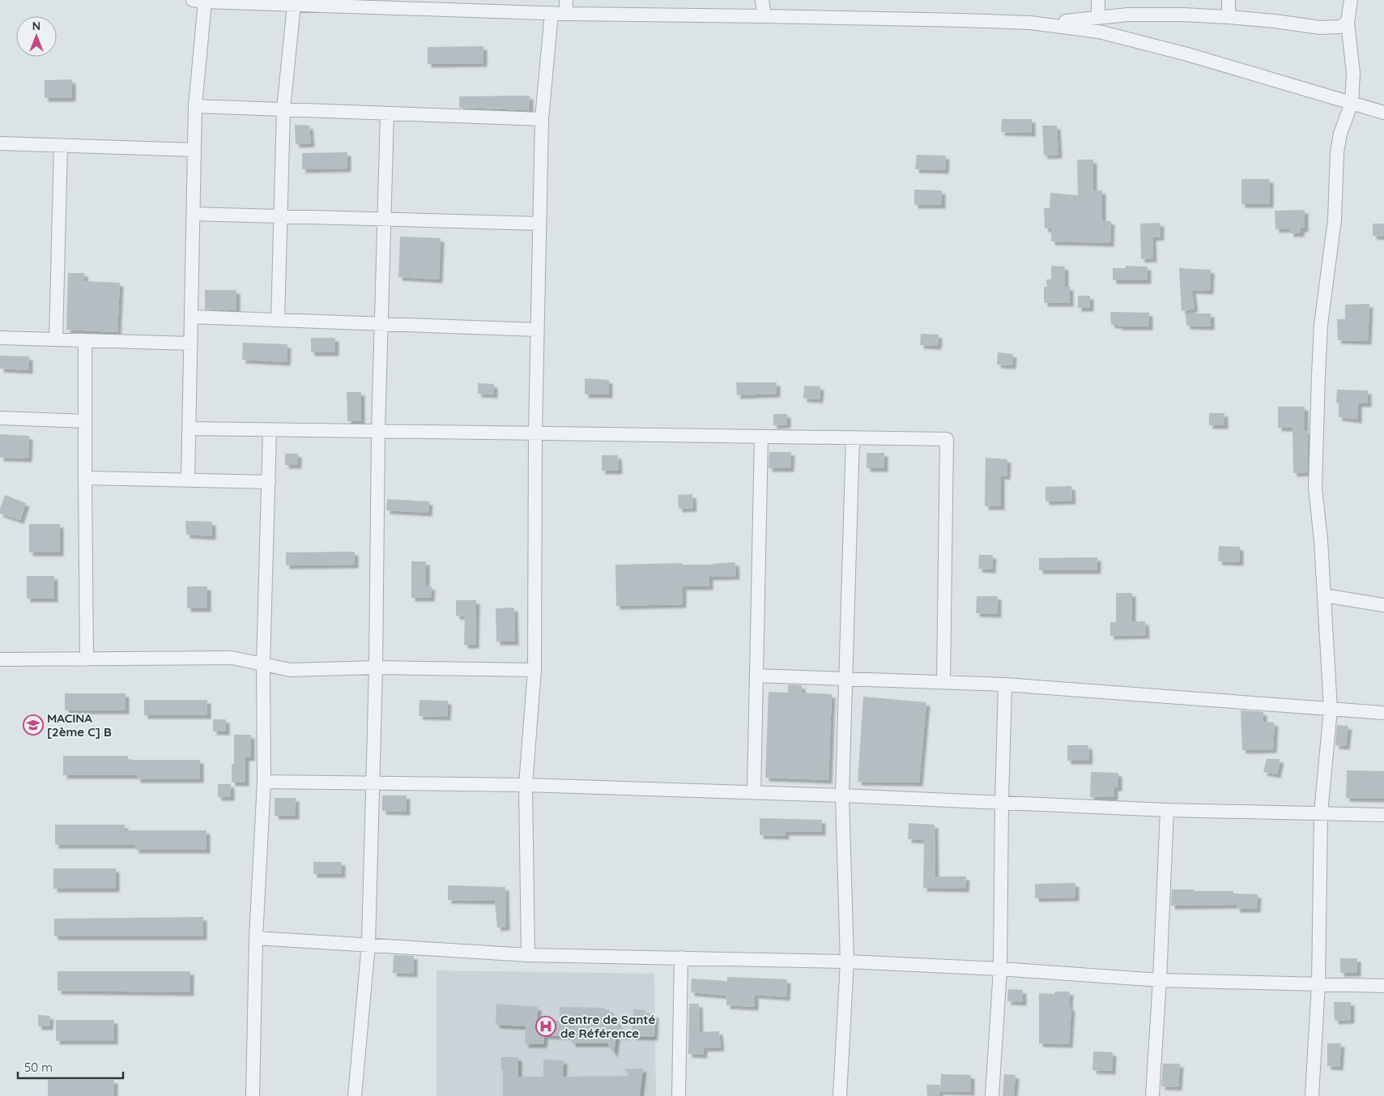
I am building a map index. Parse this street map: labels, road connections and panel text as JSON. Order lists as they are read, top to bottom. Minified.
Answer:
{"places":{"school or university":["MACINA [2ème C] B"],"hospital":["Centre de Santé de Référence"]},"scale_bar":"50 m","north":"top"}
